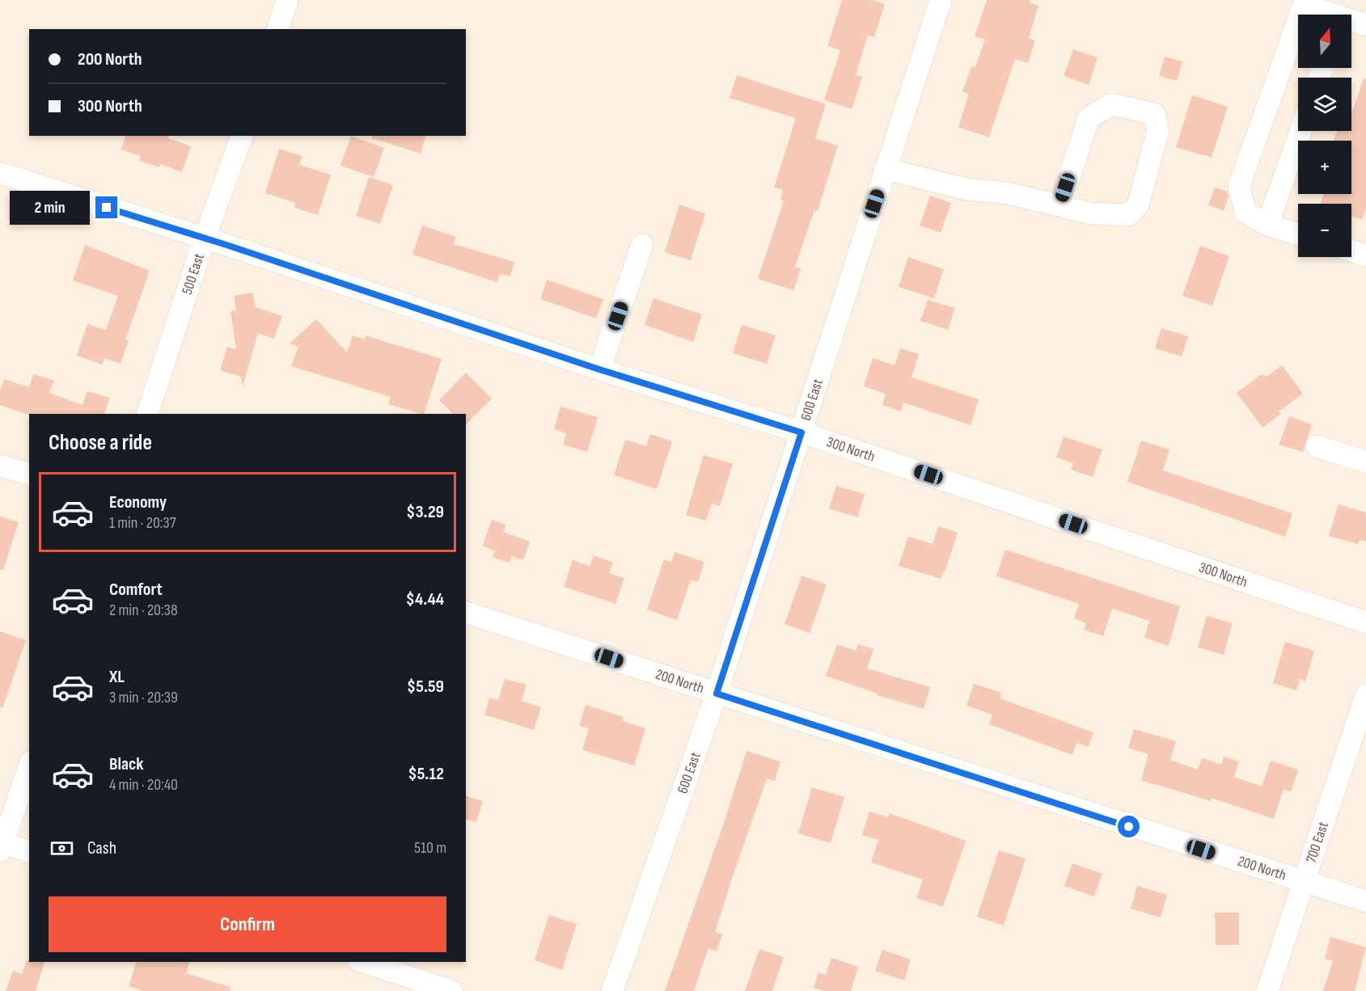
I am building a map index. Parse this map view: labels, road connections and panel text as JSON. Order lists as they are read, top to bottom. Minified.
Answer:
{"streets":{"street":["500 East","600 East","300 North","200 North","700 East"]},"crossings":[["500 East","300 North"],["600 East","300 North"],["600 East","200 North"],["200 North","700 East"]],"north":"top","page":{"map_buttons":["+","−"],"banner":["200 North","300 North"],"bubble":"2 min","heading":"Choose a ride","list":[{"name":"Economy","note":"1 min · 20:37","value":"$3.29"},{"name":"Comfort","note":"2 min · 20:38","value":"$4.44"},{"name":"XL","note":"3 min · 20:39","value":"$5.59"},{"name":"Black","note":"4 min · 20:40","value":"$5.12"}],"pay":["Cash","510 m"],"buttons":"Confirm"}}
